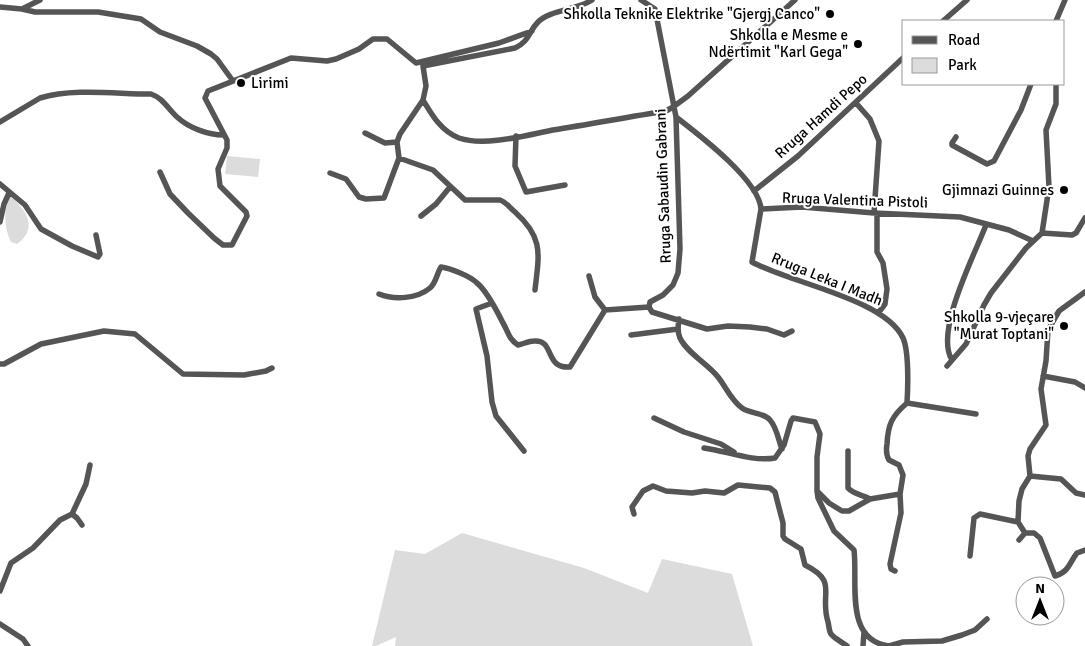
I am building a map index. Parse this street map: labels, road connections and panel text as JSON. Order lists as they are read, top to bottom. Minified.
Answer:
{"streets":{"street":["Rruga Hamdi Pepo","Rruga Sabaudin Gabrani","Rruga Valentina Pistoli","Rruga Leka I Madh"]},"crossings":[["Rruga Valentina Pistoli","Rruga Leka I Madh"]],"places":["Shkolla Teknike Elektrike \"Gjergj Canco\"","Shkolla e Mesme e Ndërtimit \"Karl Gega\"","Lirimi","Gjimnazi Guinnes","Shkolla 9-vjeçare \"Murat Toptani\""],"legend":["Road","Park"],"north":"top"}
